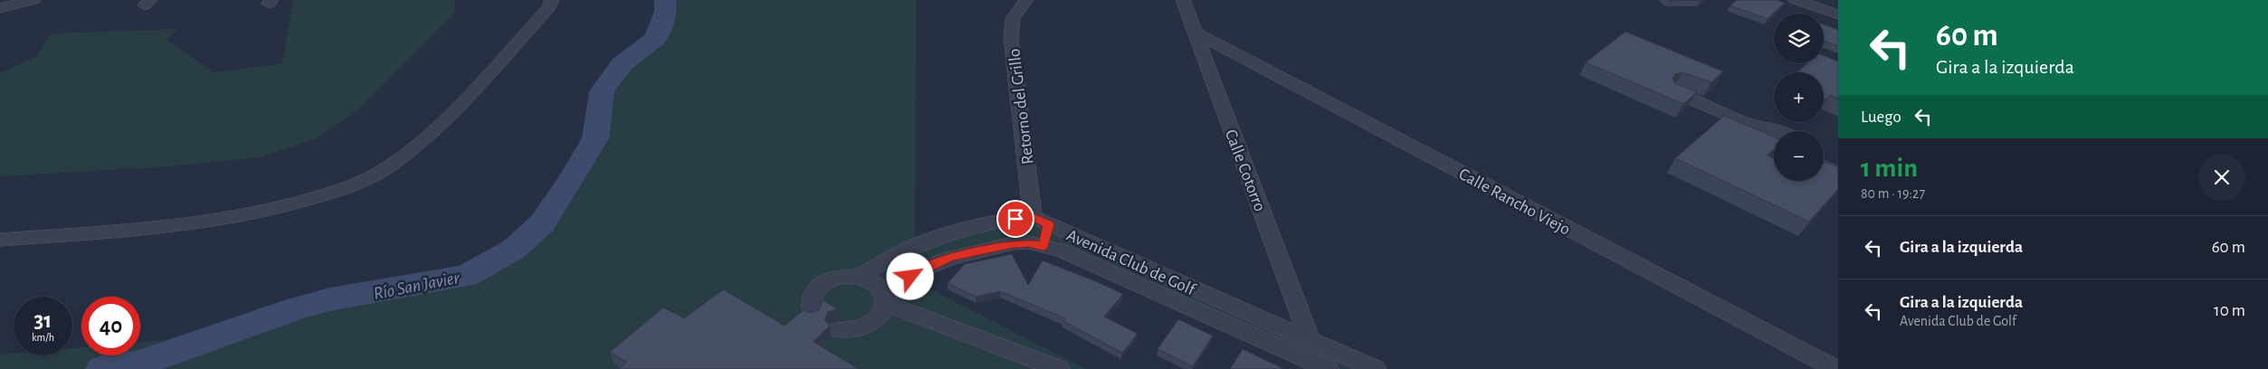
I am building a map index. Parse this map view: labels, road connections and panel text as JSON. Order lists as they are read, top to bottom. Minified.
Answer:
{"streets":{"street":["Retorno del Grillo","Calle Cotorro","Calle Rancho Viejo","Avenida Club de Golf"]},"crossings":[["Retorno del Grillo","Avenida Club de Golf"],["Calle Cotorro","Calle Rancho Viejo"],["Calle Cotorro","Avenida Club de Golf"]],"water":["Río San Javier"],"page":{"turn":["60 m","Gira a la izquierda"],"map_buttons":["+","−"],"then":"Luego","heading":["1 min","80 m · 19:27"],"list":[{"name":"Gira a la izquierda","value":"60 m"},{"name":"Gira a la izquierda","note":"Avenida Club de Golf","value":"10 m"}],"speed":"31 km/h","limit":"40"}}
